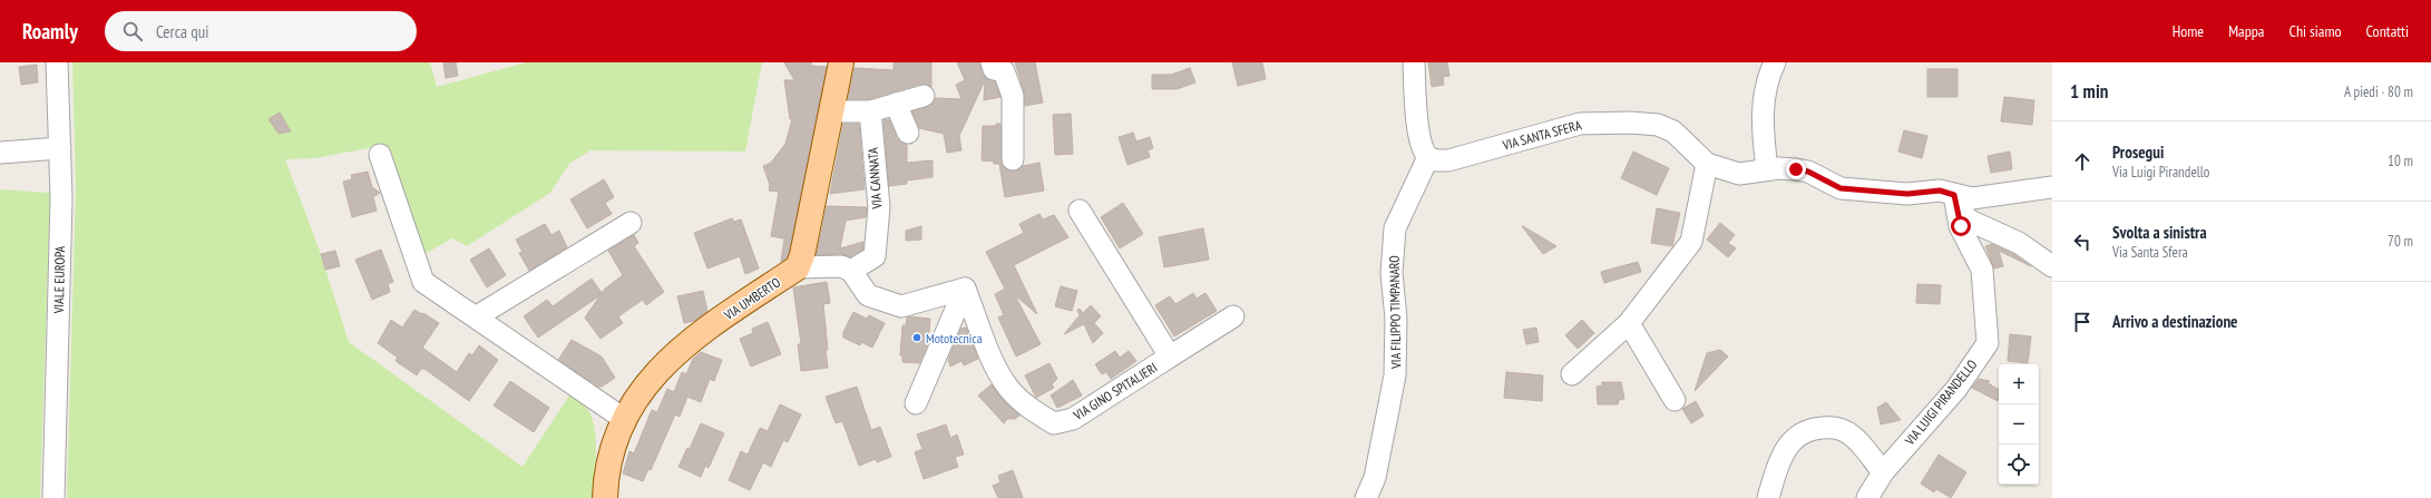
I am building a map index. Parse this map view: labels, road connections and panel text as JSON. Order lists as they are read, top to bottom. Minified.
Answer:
{"streets":{"main road":["VIA UMBERTO"],"street":["VIA SANTA SFERA","VIA CANNATA","VIALE EUROPA","VIA FILIPPO TIMPANARO","VIA GINO SPITALIERI","VIA LUIGI PIRANDELLO"]},"crossings":[["VIA SANTA SFERA","VIA FILIPPO TIMPANARO"],["VIA SANTA SFERA","VIA LUIGI PIRANDELLO"]],"places":["Mototecnica"],"page":{"header":"Roamly","search":"Cerca qui","nav":["Home","Mappa","Chi siamo","Contatti"],"heading":["1 min","A piedi · 80 m"],"list":[["Prosegui","Via Luigi Pirandello","10 m"],["Svolta a sinistra","Via Santa Sfera","70 m"],"Arrivo a destinazione"],"map_buttons":["+","−"]}}
